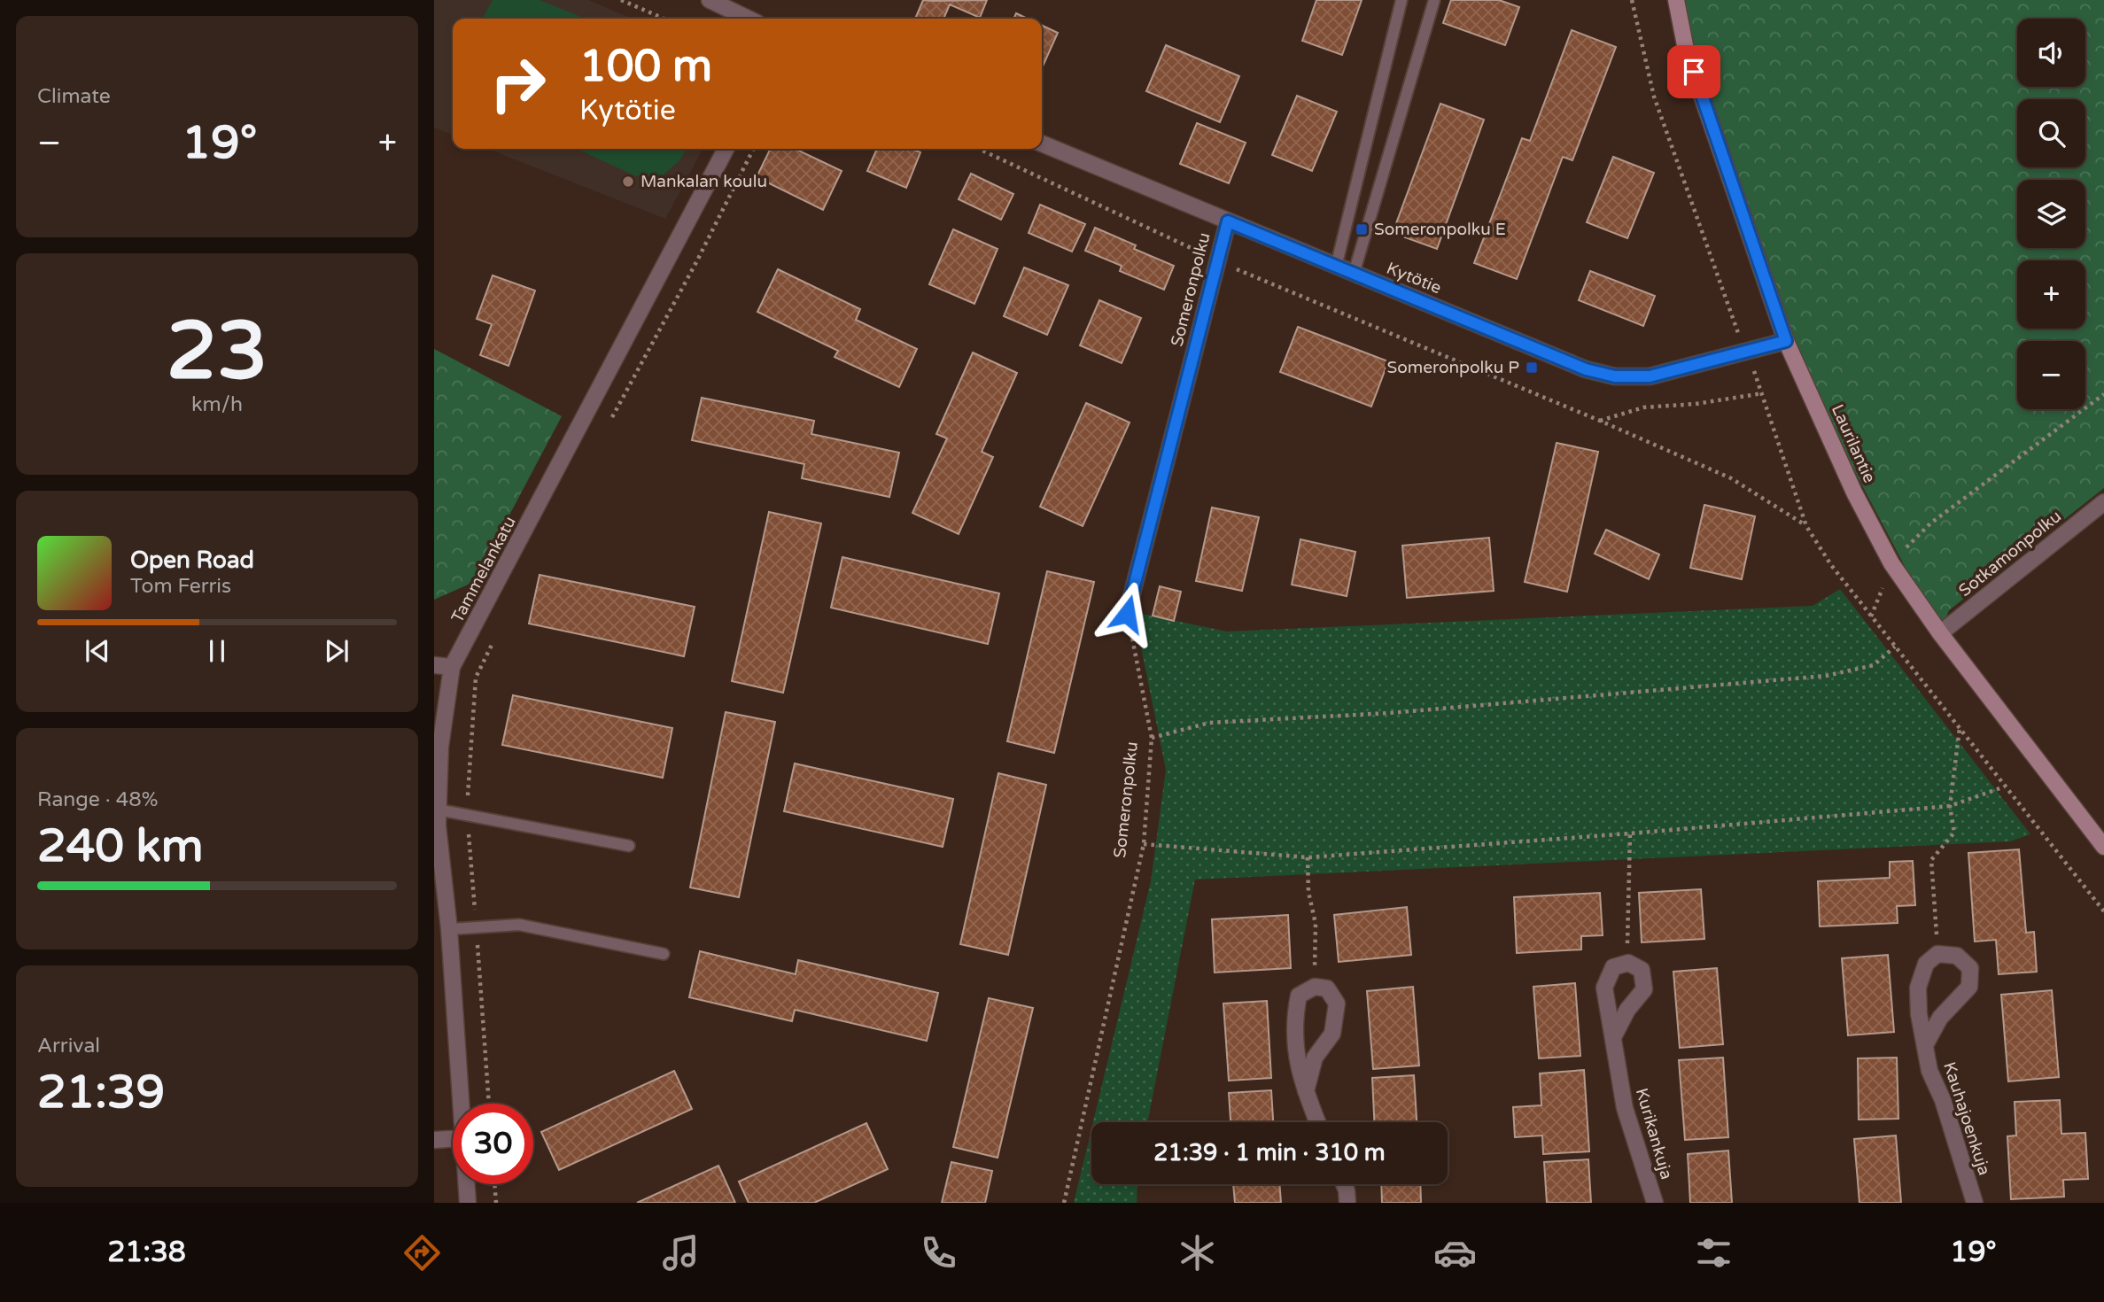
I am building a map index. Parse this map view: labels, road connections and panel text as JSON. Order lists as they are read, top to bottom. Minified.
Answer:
{"streets":{"street":["Kytötie","Someronpolku","Laurilantie","Sotkamonpolku","Tammelankatu","Kauhajoenkuja","Kurikankuja"]},"crossings":[["Kytötie","Someronpolku"],["Kytötie","Laurilantie"],["Laurilantie","Sotkamonpolku"]],"places":{"other":["Mankalan koulu"],"transit":["Someronpolku E","Someronpolku P"]},"page":{"tile":["Climate",["23","km/h"],["Range · 48%","240 km"],["Arrival","21:39"]],"map_buttons":["+","−"],"turn":["100 m","Kytötie"],"heat":["−","19°","+"],"song":["Open Road","Tom Ferris"],"limit":"30","trip":"21:39 · 1 min · 310 m","tabs":["21:38","19°"]}}
